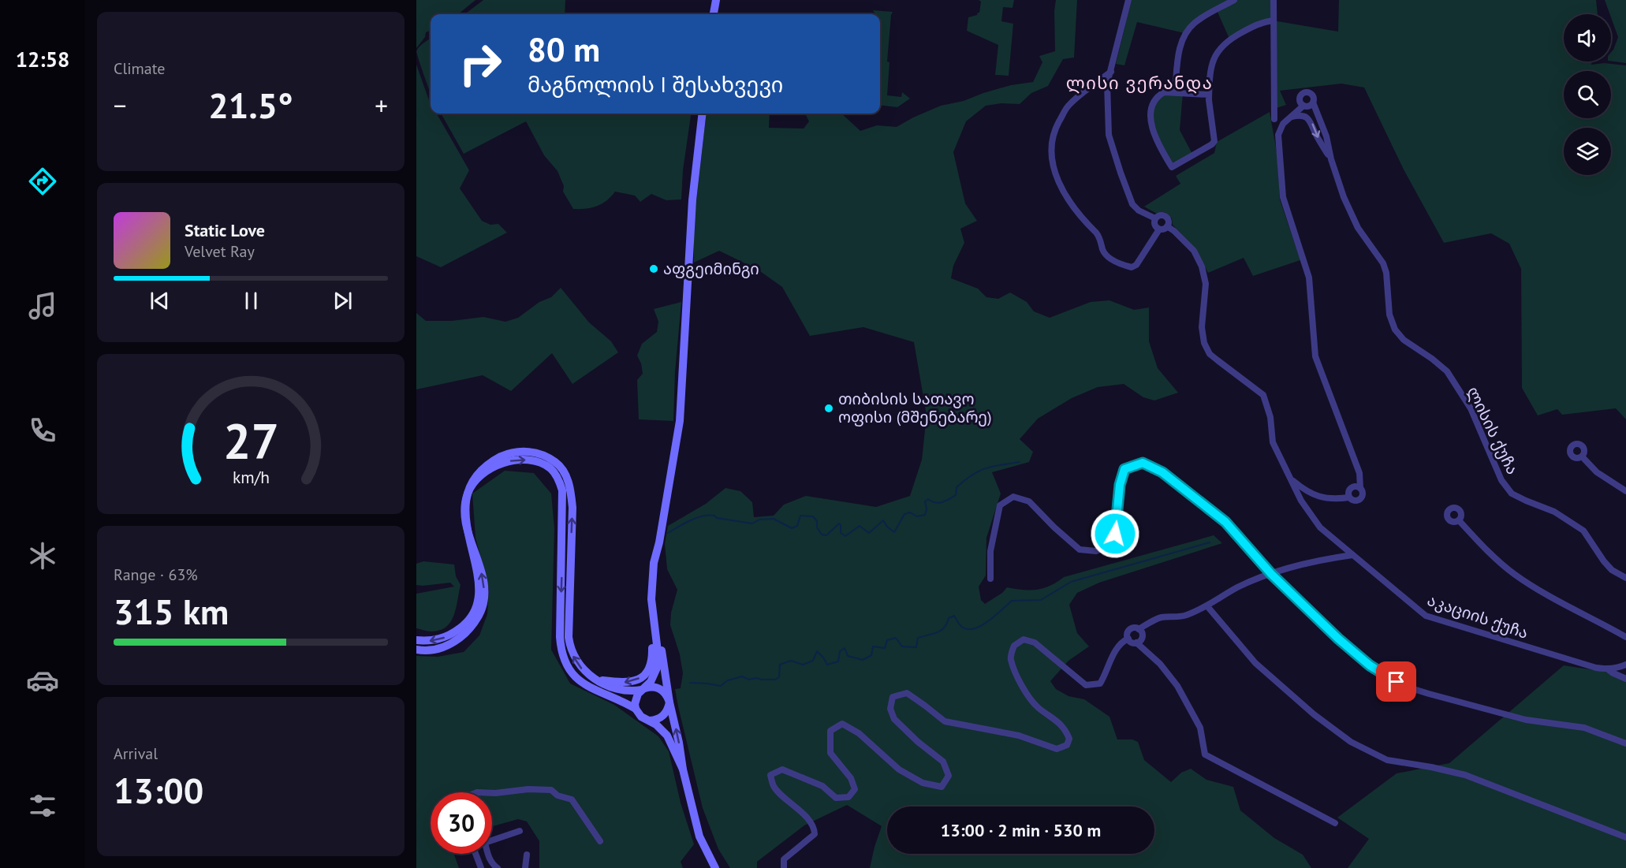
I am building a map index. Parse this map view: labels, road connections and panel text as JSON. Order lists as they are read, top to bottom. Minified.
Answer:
{"streets":{"street":["ლისის ქუჩა","აკაციის ქუჩა"]},"districts":["ლისი ვერანდა"],"places":["აფგეიმინგი","თიბისის სათავო ოფისი (მშენებარე)"],"page":{"tabs":"12:58","tile":["Climate",["Range · 63%","315 km"],["Arrival","13:00"]],"turn":["80 m","მაგნოლიის I შესახვევი"],"heat":["−","21.5°","+"],"song":["Static Love","Velvet Ray"],"limit":"30","trip":"13:00 · 2 min · 530 m","gauge":["27","km/h"]}}
